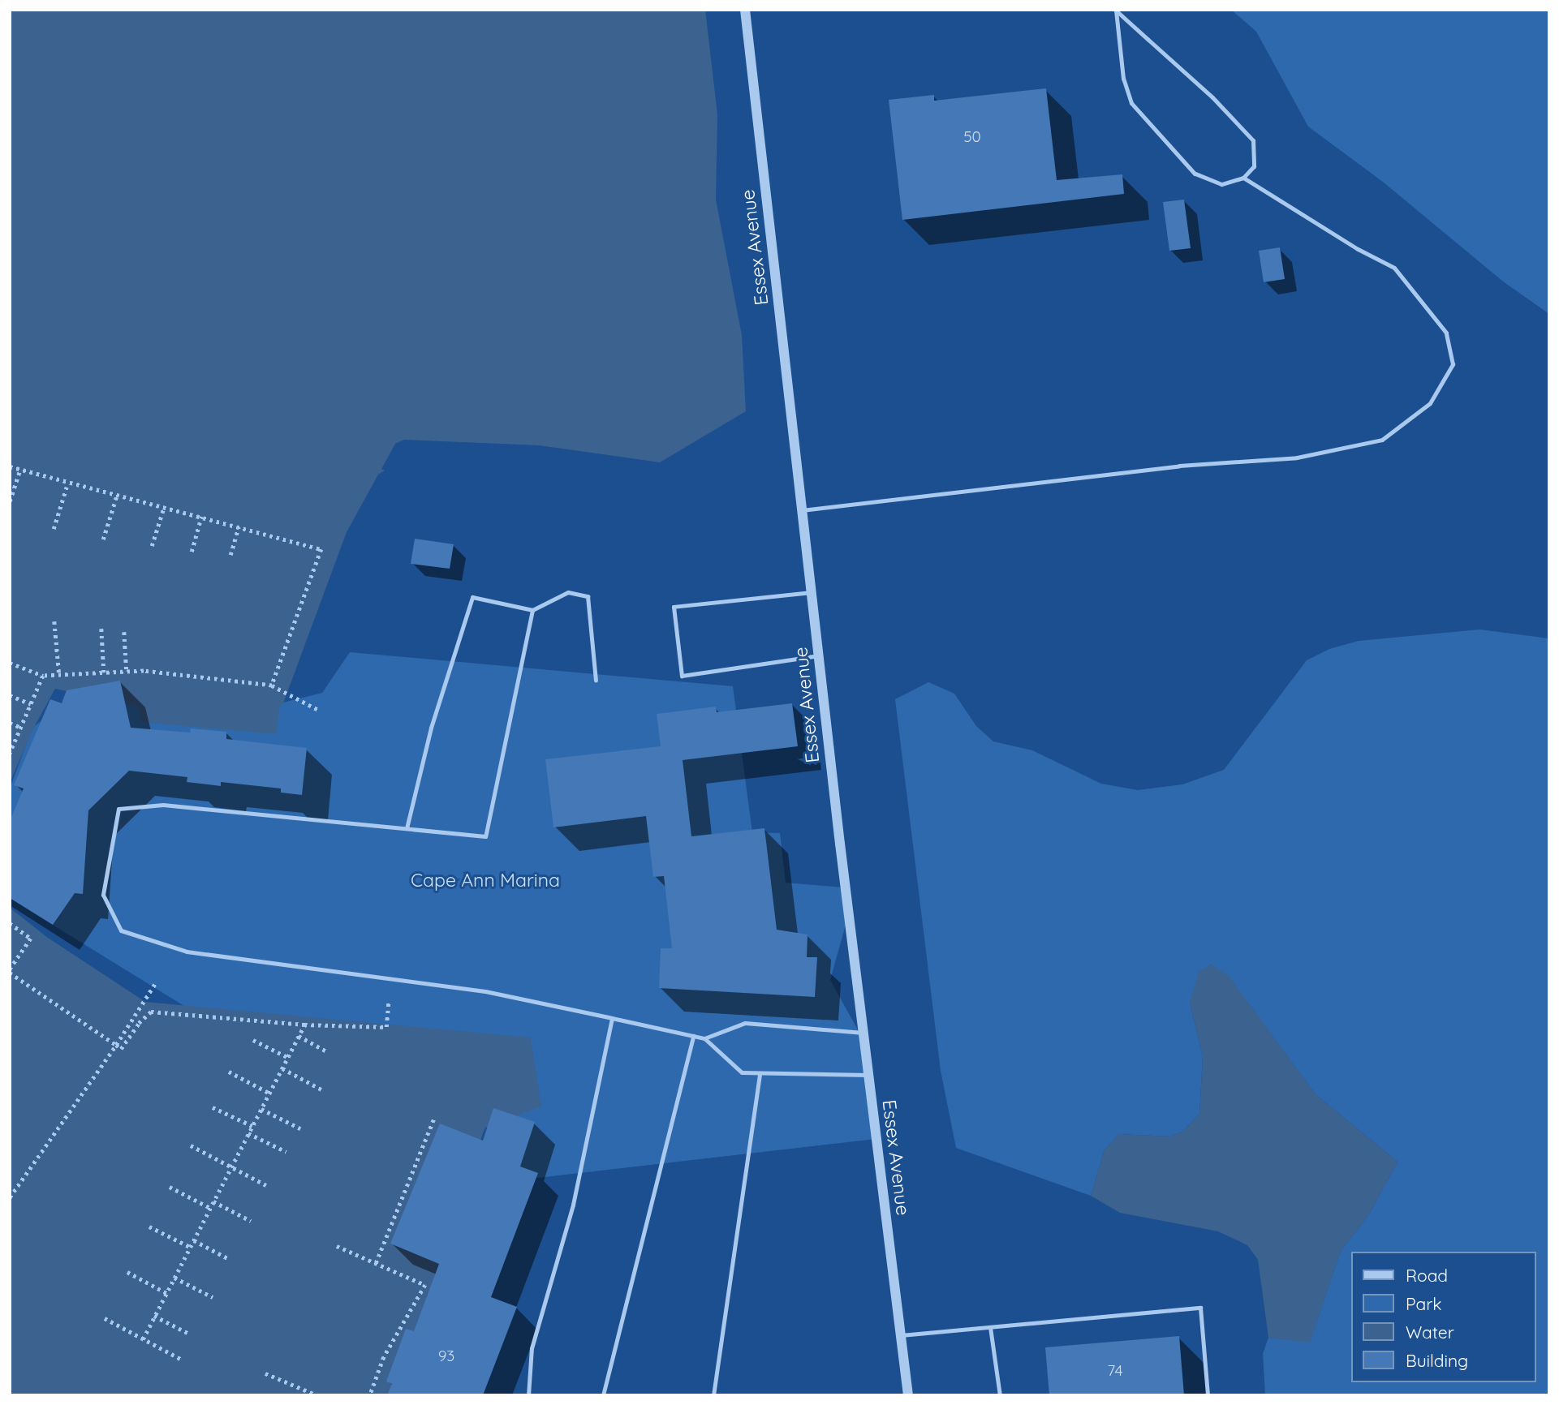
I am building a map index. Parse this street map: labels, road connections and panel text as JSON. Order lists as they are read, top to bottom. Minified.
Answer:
{"streets":{"street":["Essex Avenue"]},"parks":["Cape Ann Marina"],"house_numbers":["50","93","74"],"legend":["Road","Park","Water","Building"]}
